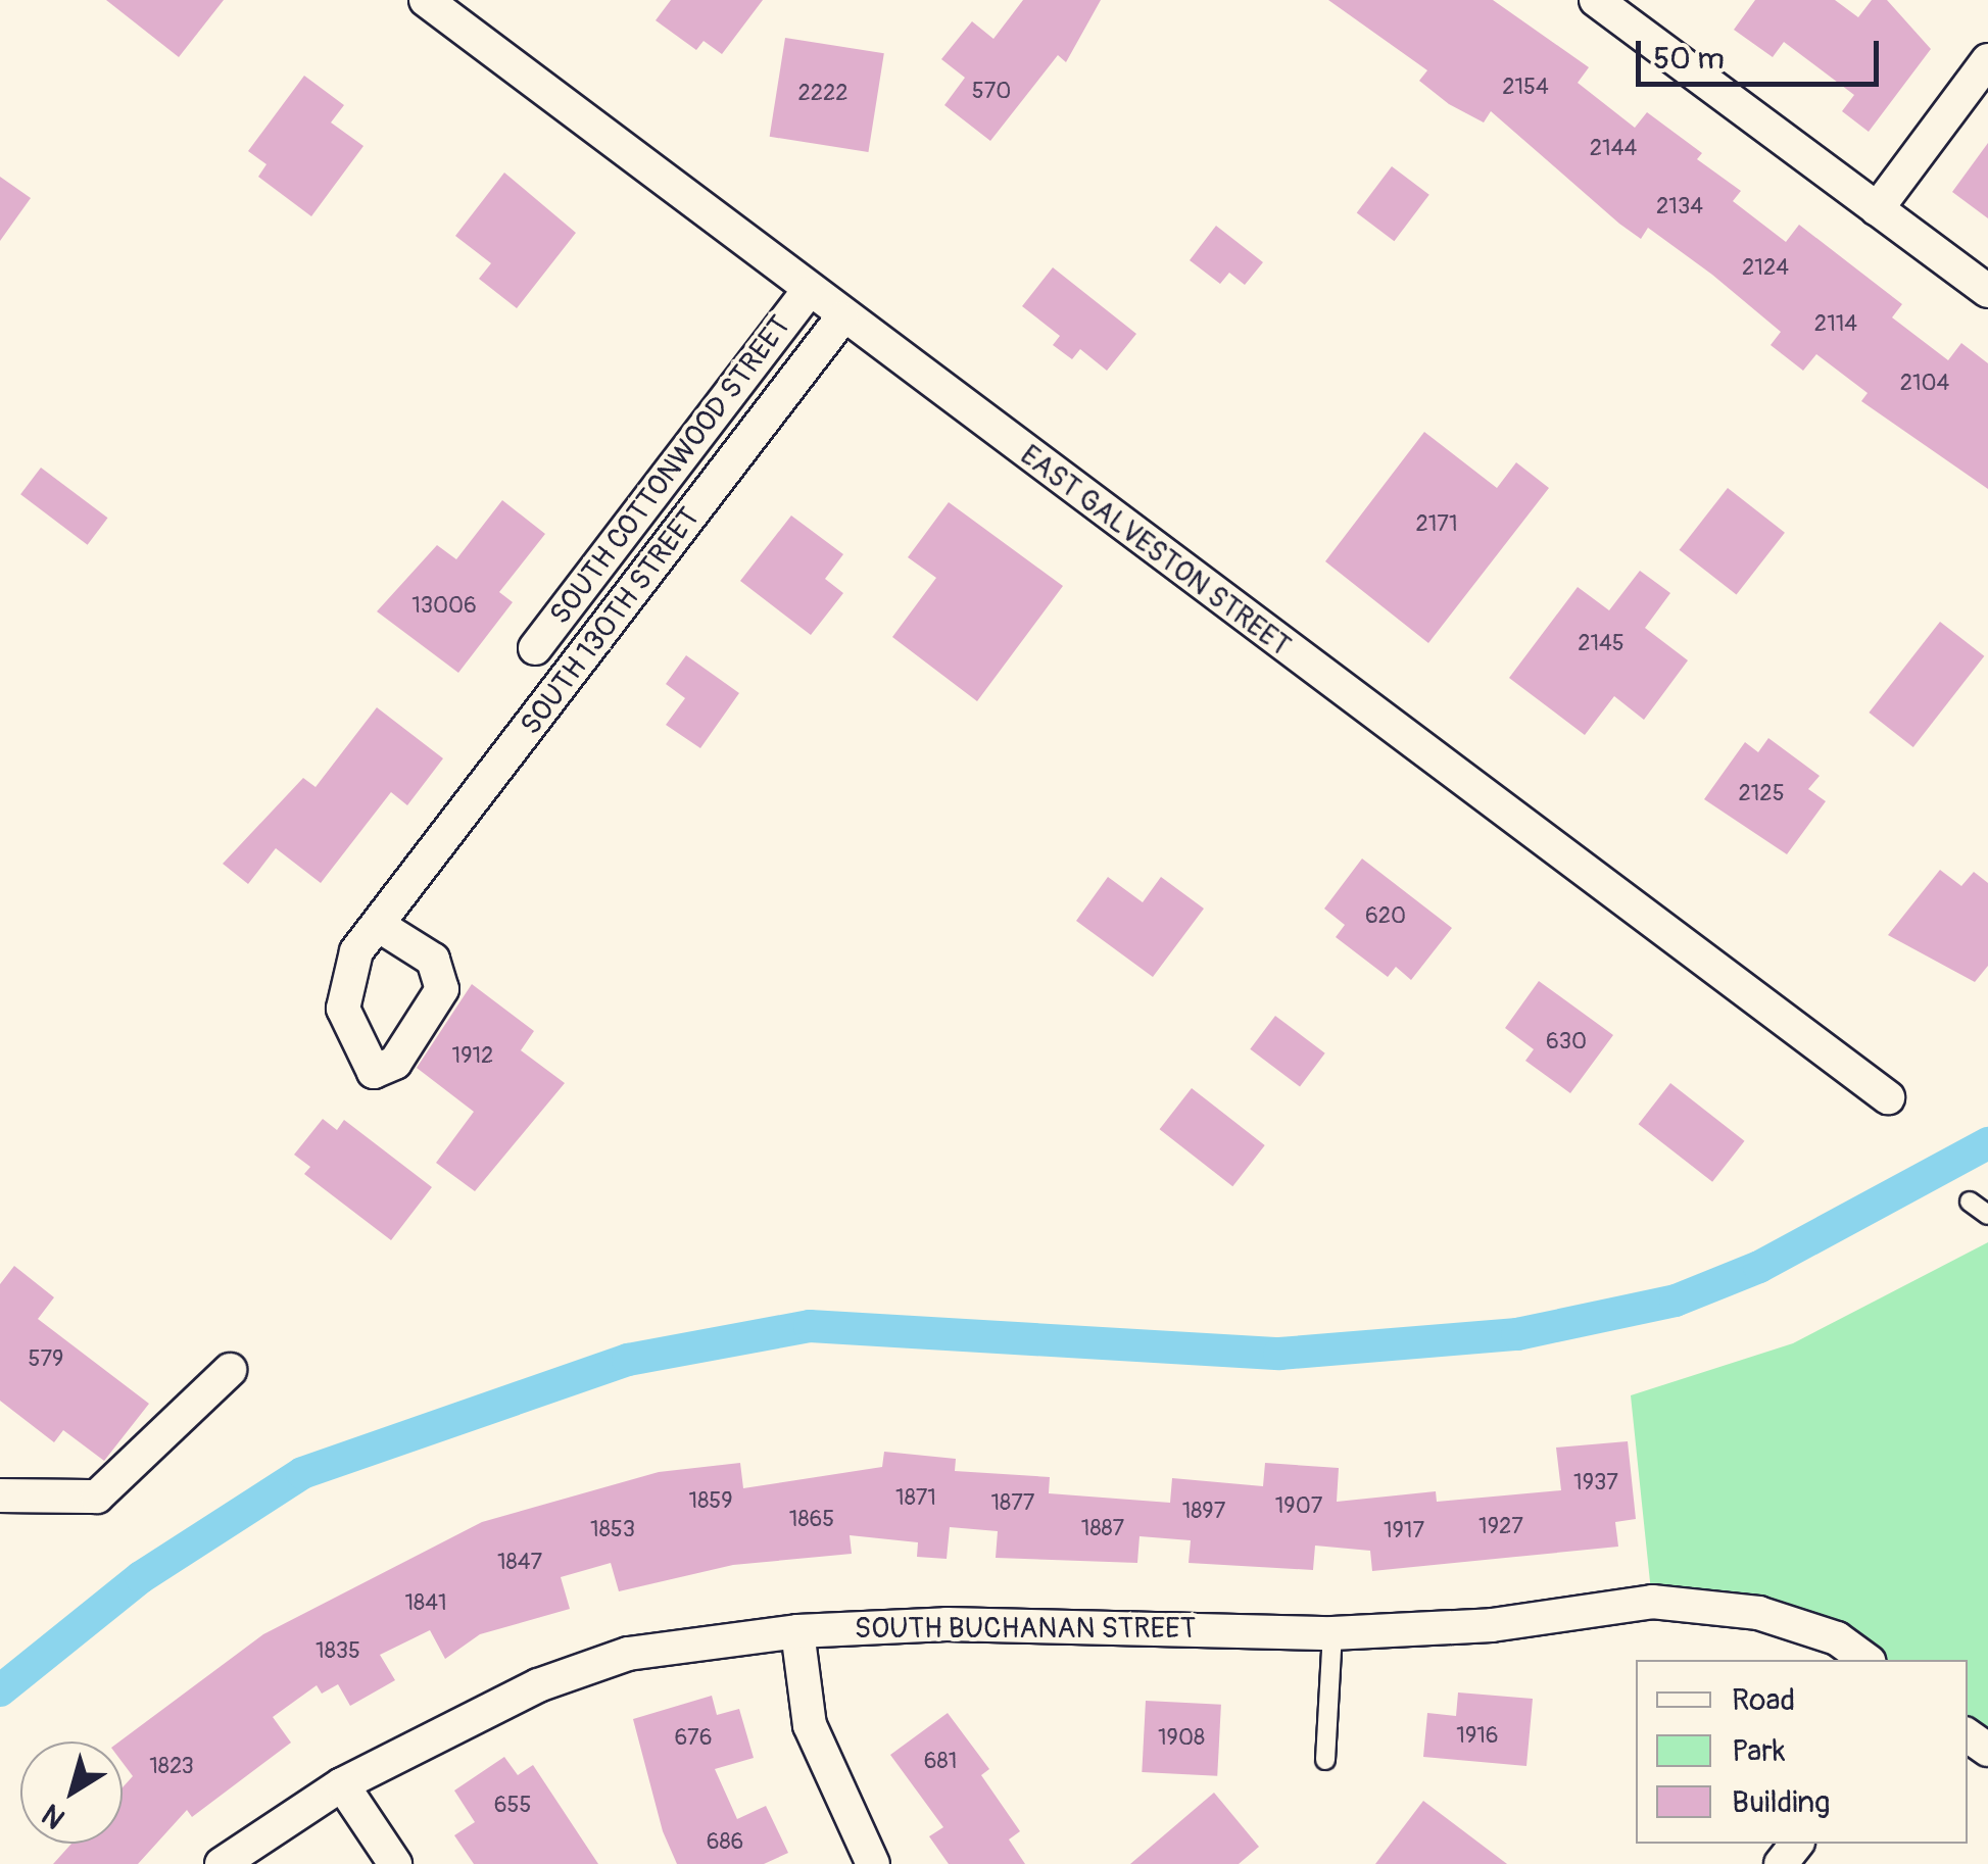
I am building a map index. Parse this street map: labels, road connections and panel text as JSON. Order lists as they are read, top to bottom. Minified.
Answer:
{"streets":{"street":["SOUTH COTTONWOOD STREET","EAST GALVESTON STREET","SOUTH 130TH STREET","SOUTH BUCHANAN STREET"]},"crossings":[["SOUTH COTTONWOOD STREET","EAST GALVESTON STREET"],["EAST GALVESTON STREET","SOUTH 130TH STREET"]],"house_numbers":["2154","570","2222","2144","2134","2124","2114","2104","2171","13006","2145","2125","620","630","1912","579","1937","1871","1859","1877","1907","1897","1865","1927","1887","1853","1917","1847","1841","1835","1916","676","1908","681","1823","655","686"],"legend":["Road","Park","Building"],"scale_bar":"50 m","north":"bottom left"}
